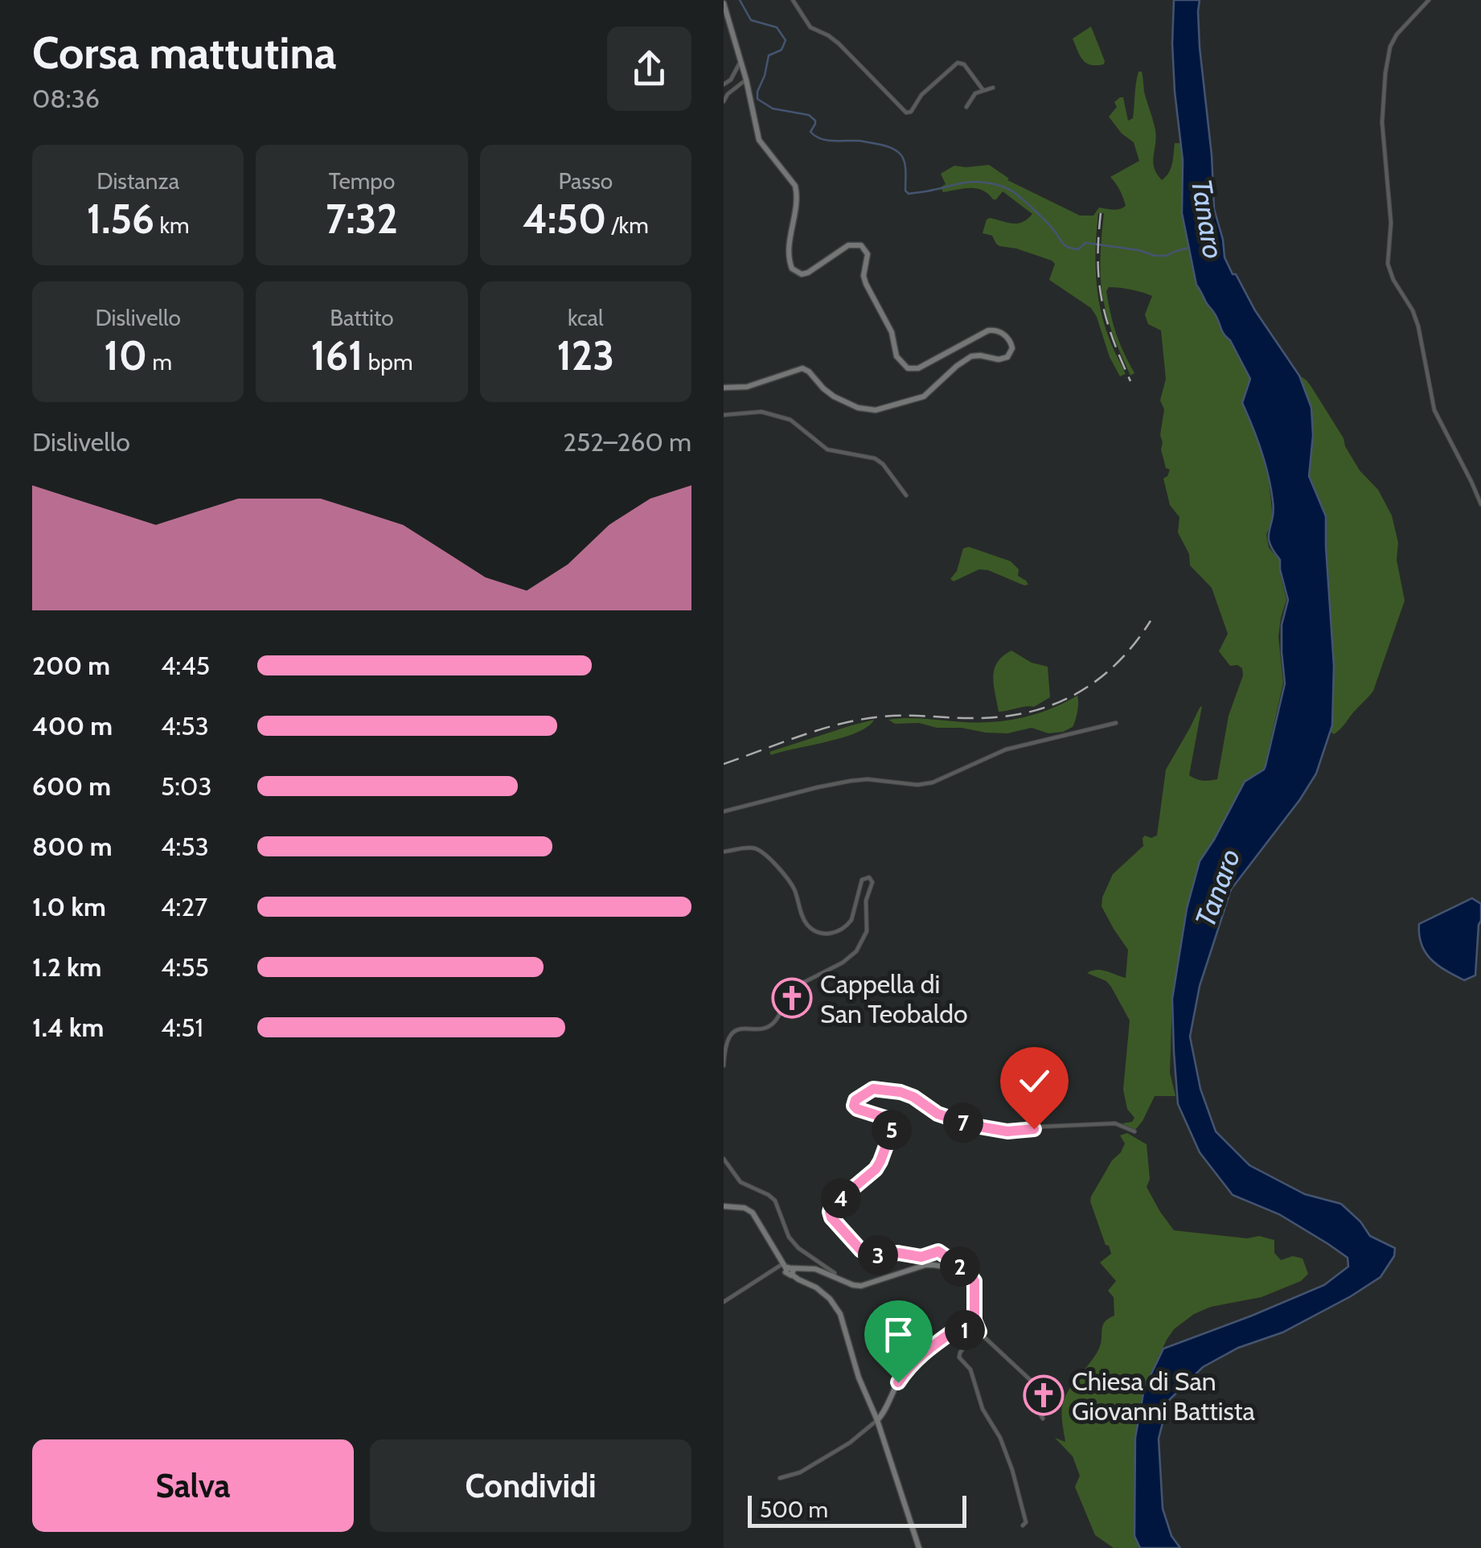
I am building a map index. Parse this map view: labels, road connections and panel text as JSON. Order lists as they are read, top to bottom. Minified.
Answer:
{"water":["Tanaro"],"places":{"church":["Cappella di San Teobaldo","Chiesa di San Giovanni Battista"]},"scale_bar":"500 m","page":{"heading":["Corsa mattutina","08:36"],"stats":[["Distanza","1.56 km"],["Tempo","7:32"],["Passo","4:50 /km"],["Dislivello","10 m"],["Battito","161 bpm"],["kcal","123"]],"chart":["Dislivello","252–260 m"],"list":[{"name":"200 m","note":"4:45"},{"name":"400 m","note":"4:53"},{"name":"600 m","note":"5:03"},{"name":"800 m","note":"4:53"},{"name":"1.0 km","note":"4:27"},{"name":"1.2 km","note":"4:55"},{"name":"1.4 km","note":"4:51"}],"pins":["7","5","4","3","2","1"],"buttons":["Salva","Condividi"],"scale":"500 m"}}
